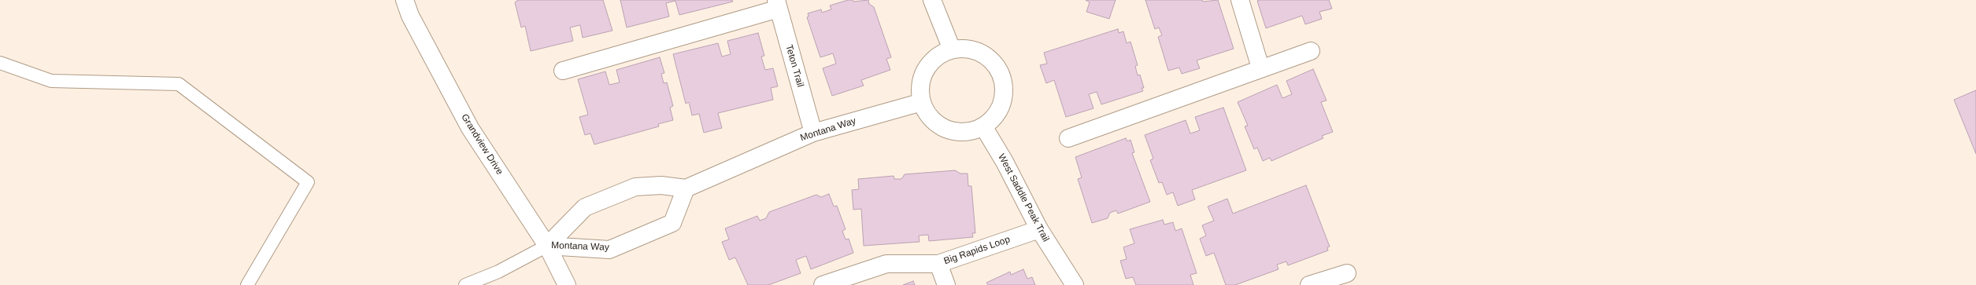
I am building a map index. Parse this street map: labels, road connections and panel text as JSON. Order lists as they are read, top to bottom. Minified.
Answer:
{"streets":{"street":["Teton Trail","Montana Way","Grandview Drive","West Saddle Peak Trail","Big Rapids Loop"]},"crossings":[["Teton Trail","Montana Way"],["Montana Way","Grandview Drive"],["Montana Way","West Saddle Peak Trail"],["West Saddle Peak Trail","Big Rapids Loop"]]}
